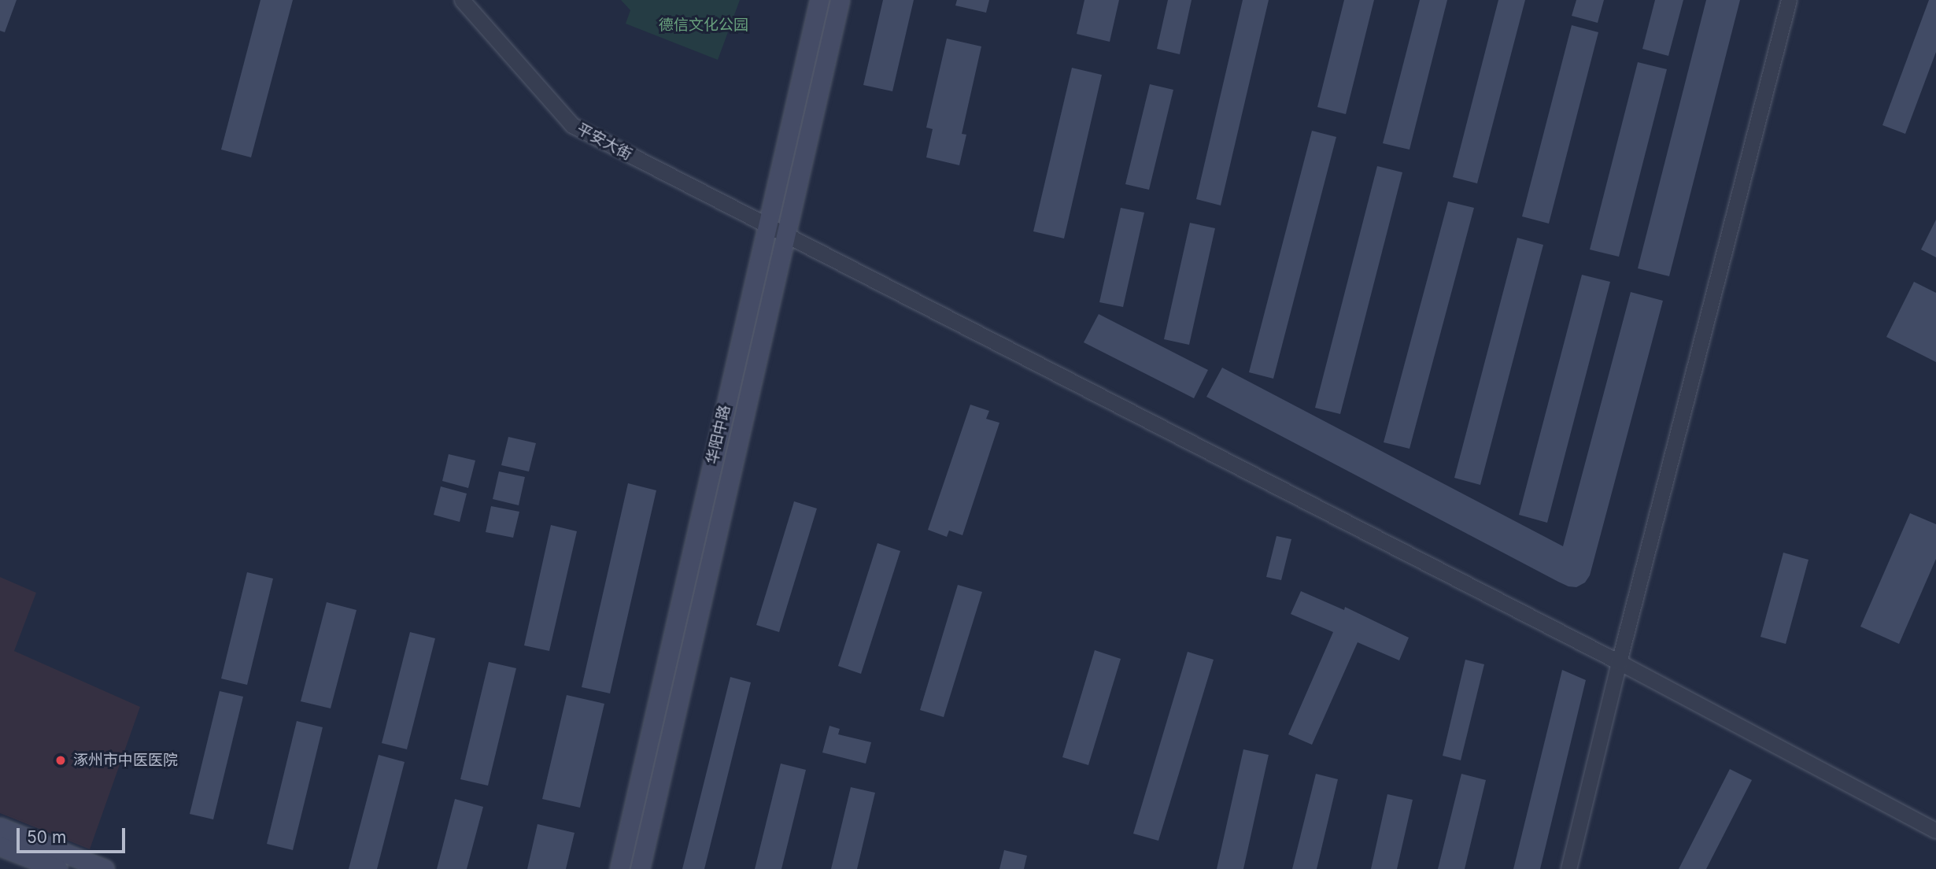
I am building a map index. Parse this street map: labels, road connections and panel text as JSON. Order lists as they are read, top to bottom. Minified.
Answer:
{"streets":{"main road":["华阳中路"],"street":["平安大街"]},"crossings":[["平安大街","华阳中路"]],"parks":["德信文化公园"],"places":["涿州市中医医院"],"scale_bar":"50 m"}
